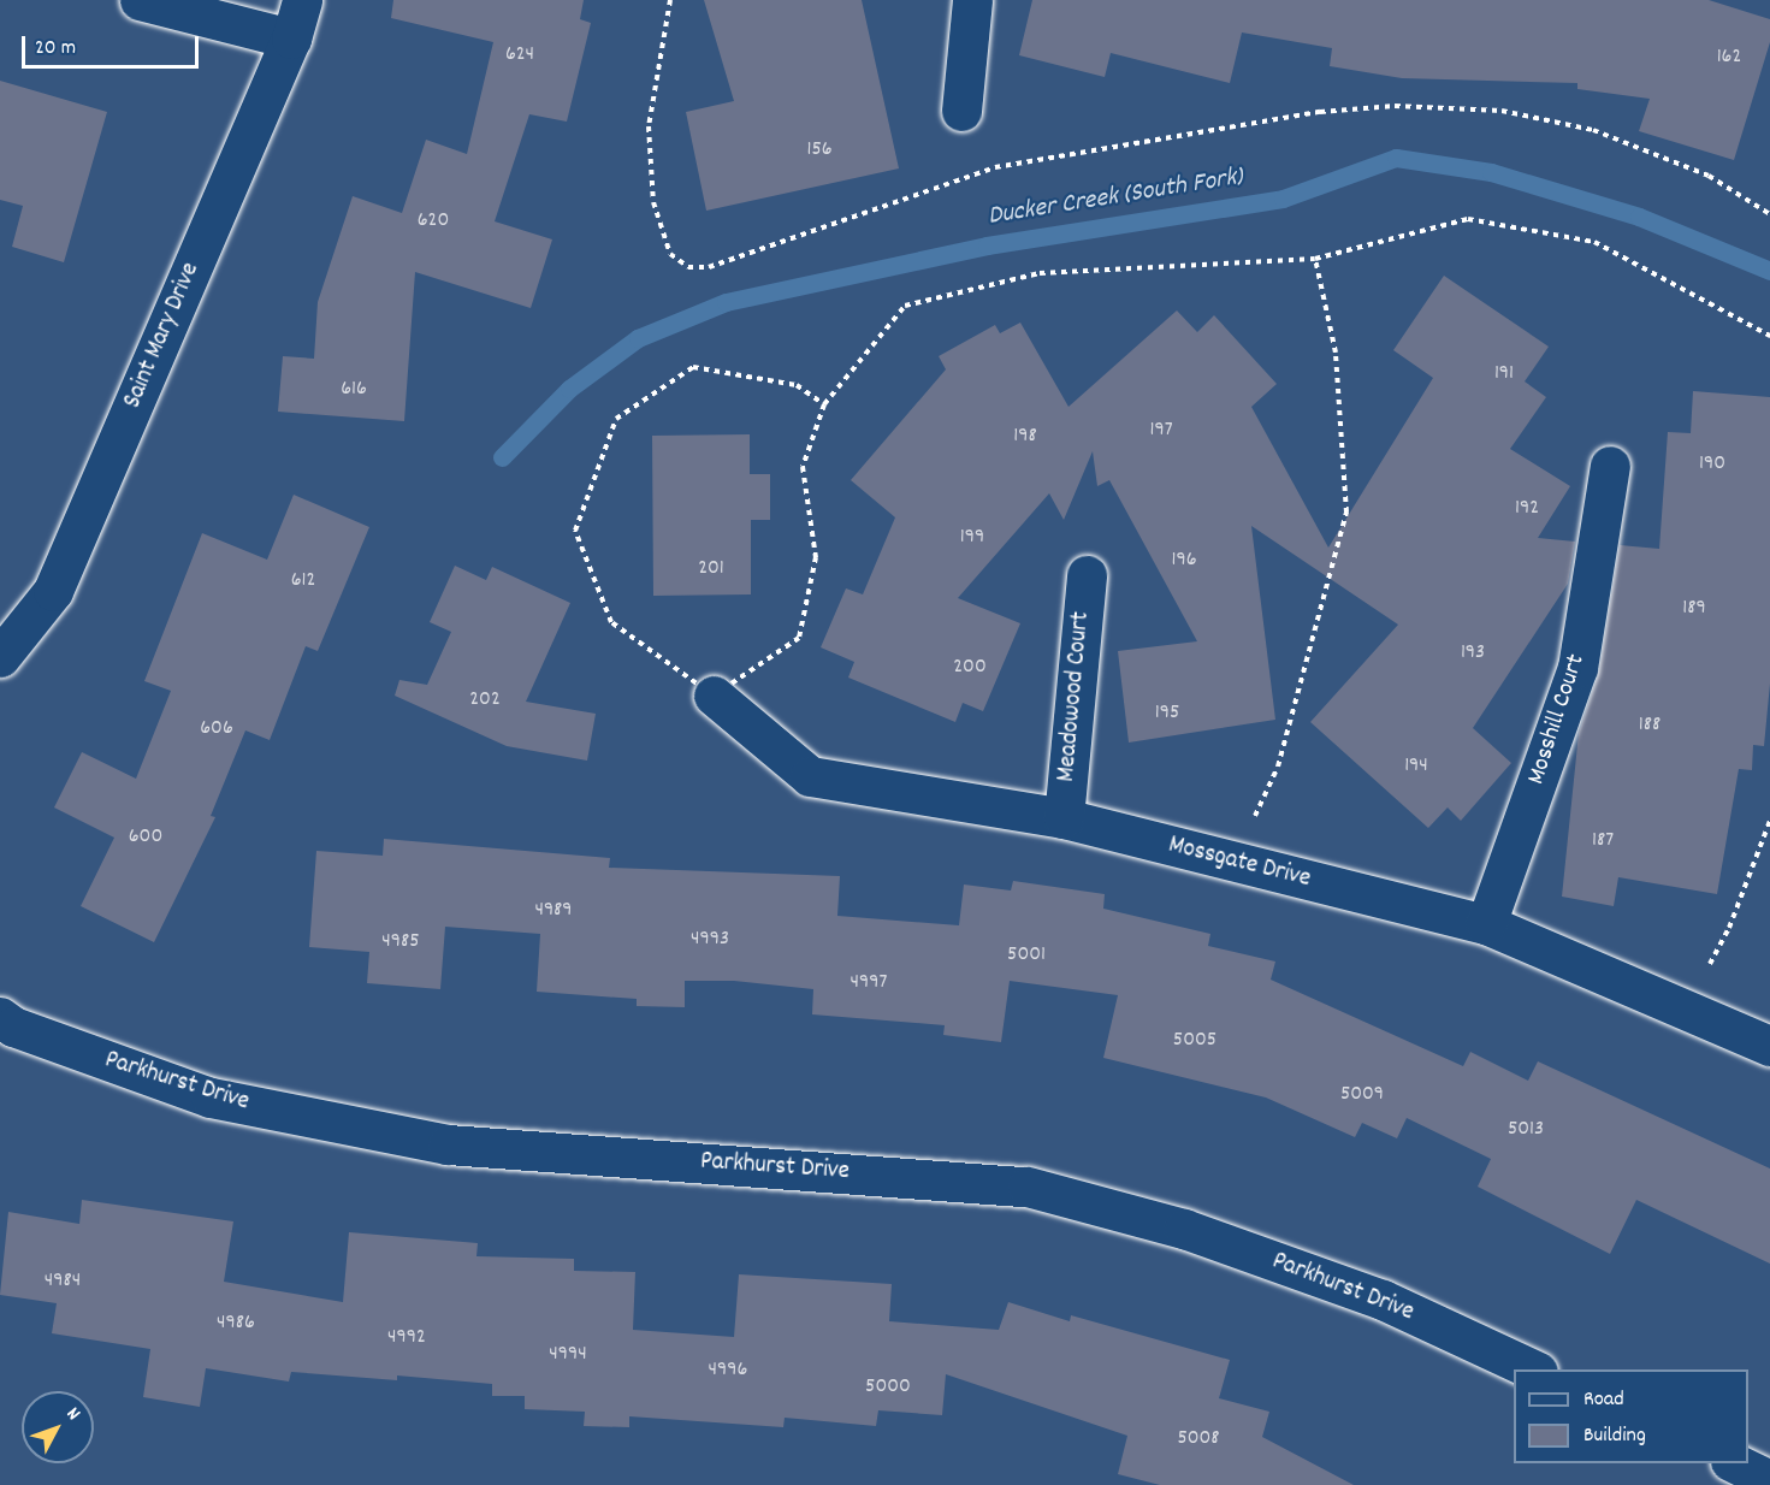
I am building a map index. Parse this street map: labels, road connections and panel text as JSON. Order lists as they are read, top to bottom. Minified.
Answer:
{"streets":{"street":["Saint Mary Drive","Meadowood Court","Mosshill Court","Mossgate Drive","Parkhurst Drive"]},"crossings":[["Meadowood Court","Mossgate Drive"],["Mosshill Court","Mossgate Drive"]],"water":["Ducker Creek (South Fork)"],"house_numbers":["624","162","156","620","191","616","197","198","190","192","199","196","201","612","189","193","200","202","195","188","606","194","600","187","4989","4993","4985","5001","4997","5005","5009","5013","4984","4986","4992","4994","4996","5000","5008"],"legend":["Road","Building"],"scale_bar":"20 m","north":"top right"}
